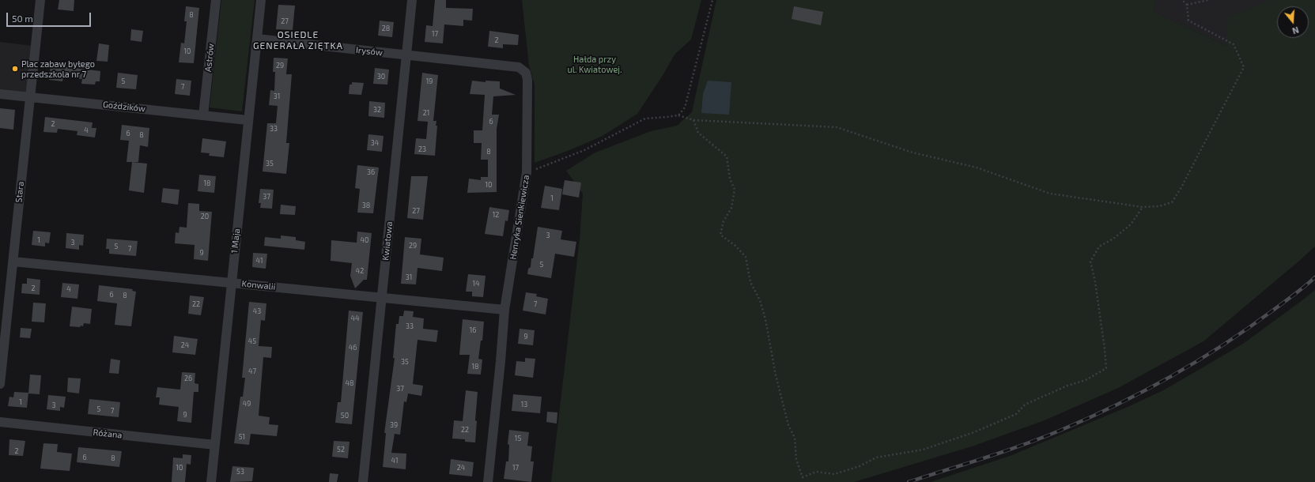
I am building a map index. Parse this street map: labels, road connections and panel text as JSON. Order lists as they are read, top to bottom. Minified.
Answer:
{"streets":{"street":["Irysów","Astrów","Goździków","Stara","Henryka Sienkiewicza","1 Maja","Kwiatowa","Konwalii","Różana"]},"crossings":[["Irysów","Henryka Sienkiewicza"],["Irysów","1 Maja"],["Irysów","Kwiatowa"],["Astrów","Goździków"],["Goździków","Stara"],["Goździków","1 Maja"],["Stara","Konwalii"],["Henryka Sienkiewicza","Kwiatowa"],["Henryka Sienkiewicza","Konwalii"],["1 Maja","Konwalii"],["1 Maja","Różana"],["Kwiatowa","Konwalii"]],"districts":["OSIEDLE GENERAŁA ZIĘTKA"],"parks":["Hałda przy ul. Kwiatowej."],"places":["Plac zabaw byłego przedszkola nr 7"],"house_numbers":["8","27","28","17","2","10","29","30","5","19","7","31","32","21","6","2","33","4","6","8","34","23","8","35","36","18","10","37","1","38","27","12","20","3","1","40","3","29","5","7","9","41","5","42","31","14","2","4","6","8","22","7","43","44","33","16","9","45","24","46","35","18","47","26","48","37","1","49","13","3","5","7","9","50","39","22","51","15","52","2","6","8","41","10","24","17","53"],"scale_bar":"50 m","north":"bottom"}
